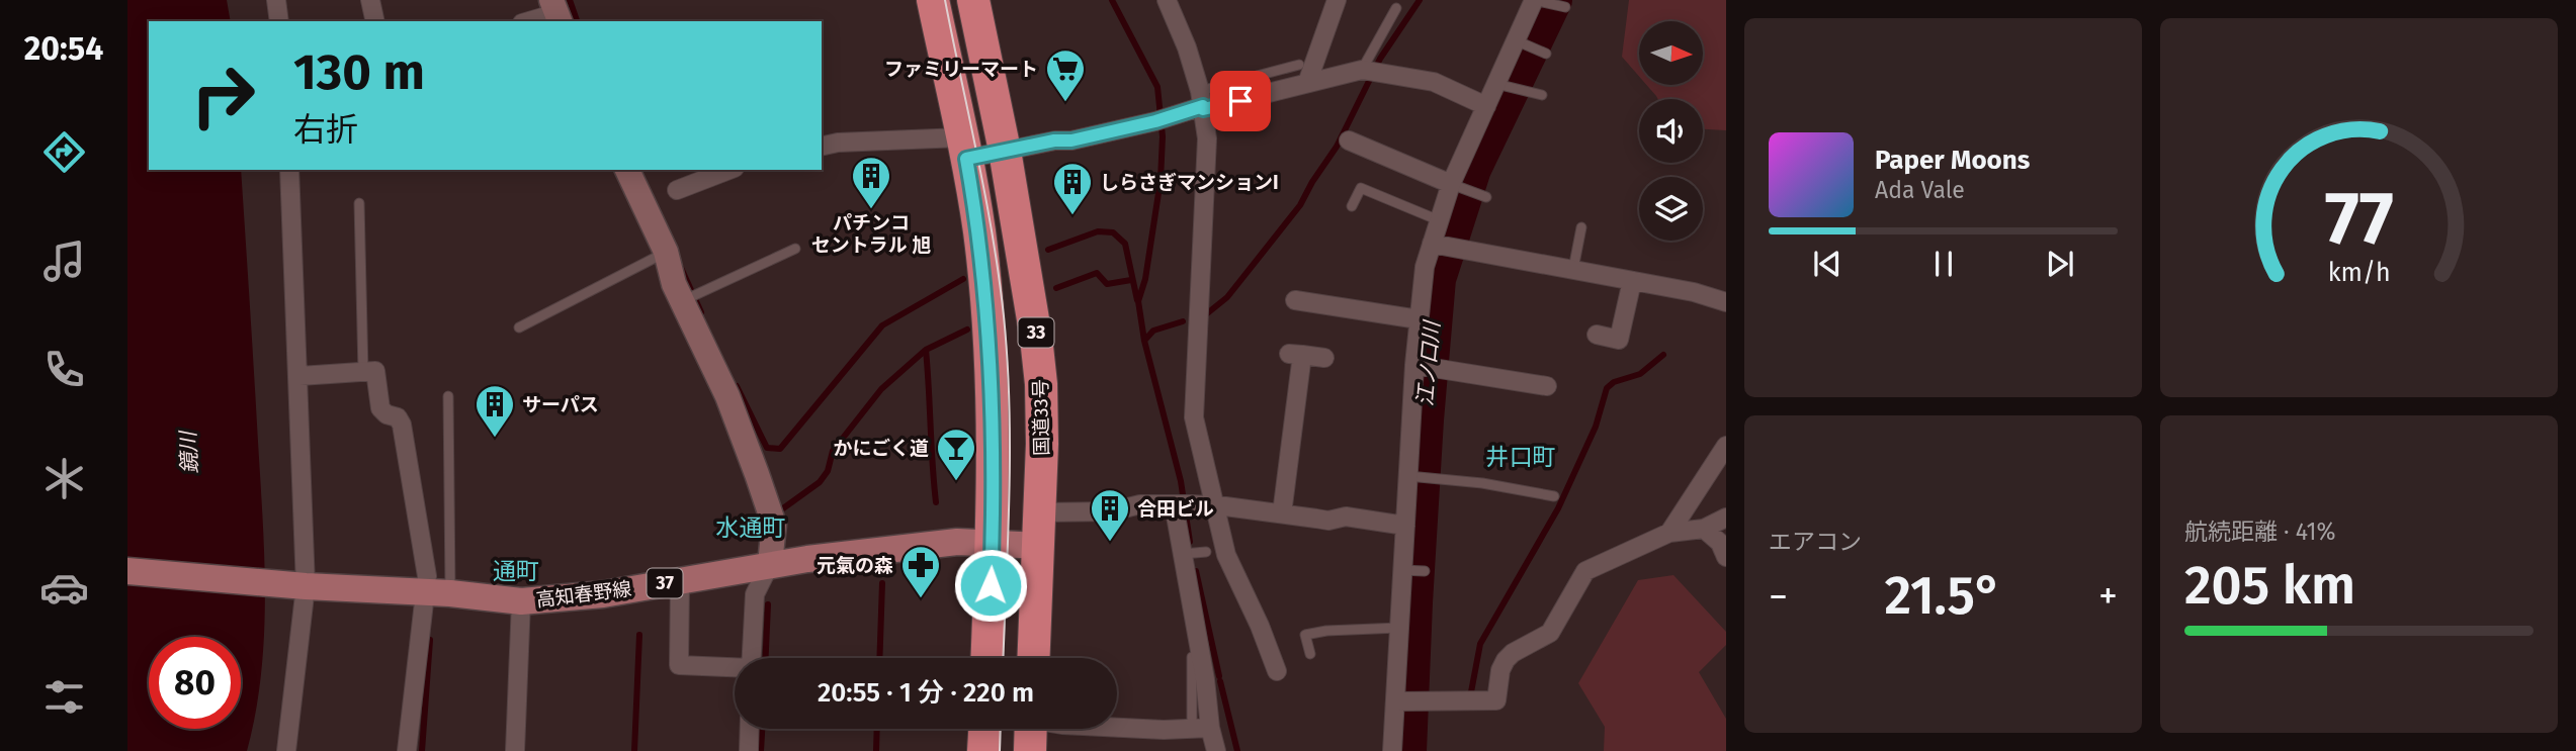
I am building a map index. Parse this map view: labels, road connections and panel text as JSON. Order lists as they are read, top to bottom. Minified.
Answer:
{"streets":{"highway":["33","国道33号"],"main road":["37","高知春野線"]},"crossings":[["33","高知春野線"],["国道33号","高知春野線"]],"districts":["井口町","水通町","通町"],"water":["江ノ口川","鏡川"],"places":{"supermarket":["ファミリーマート"],"building":["パチンコ セントラル 旭","しらさぎマンションI","サーパス","合田ビル"],"bar":["かにごく道"],"pharmacy":["元氣の森"]},"north":"right","page":{"tabs":"20:54","turn":["130 m","右折"],"song":["Paper Moons","Ada Vale"],"tile":["エアコン",["航続距離 · 41%","205 km"]],"heat":["−","21.5°","+"],"limit":"80","trip":"20:55 · 1 分 · 220 m","gauge":["77","km/h"]}}
